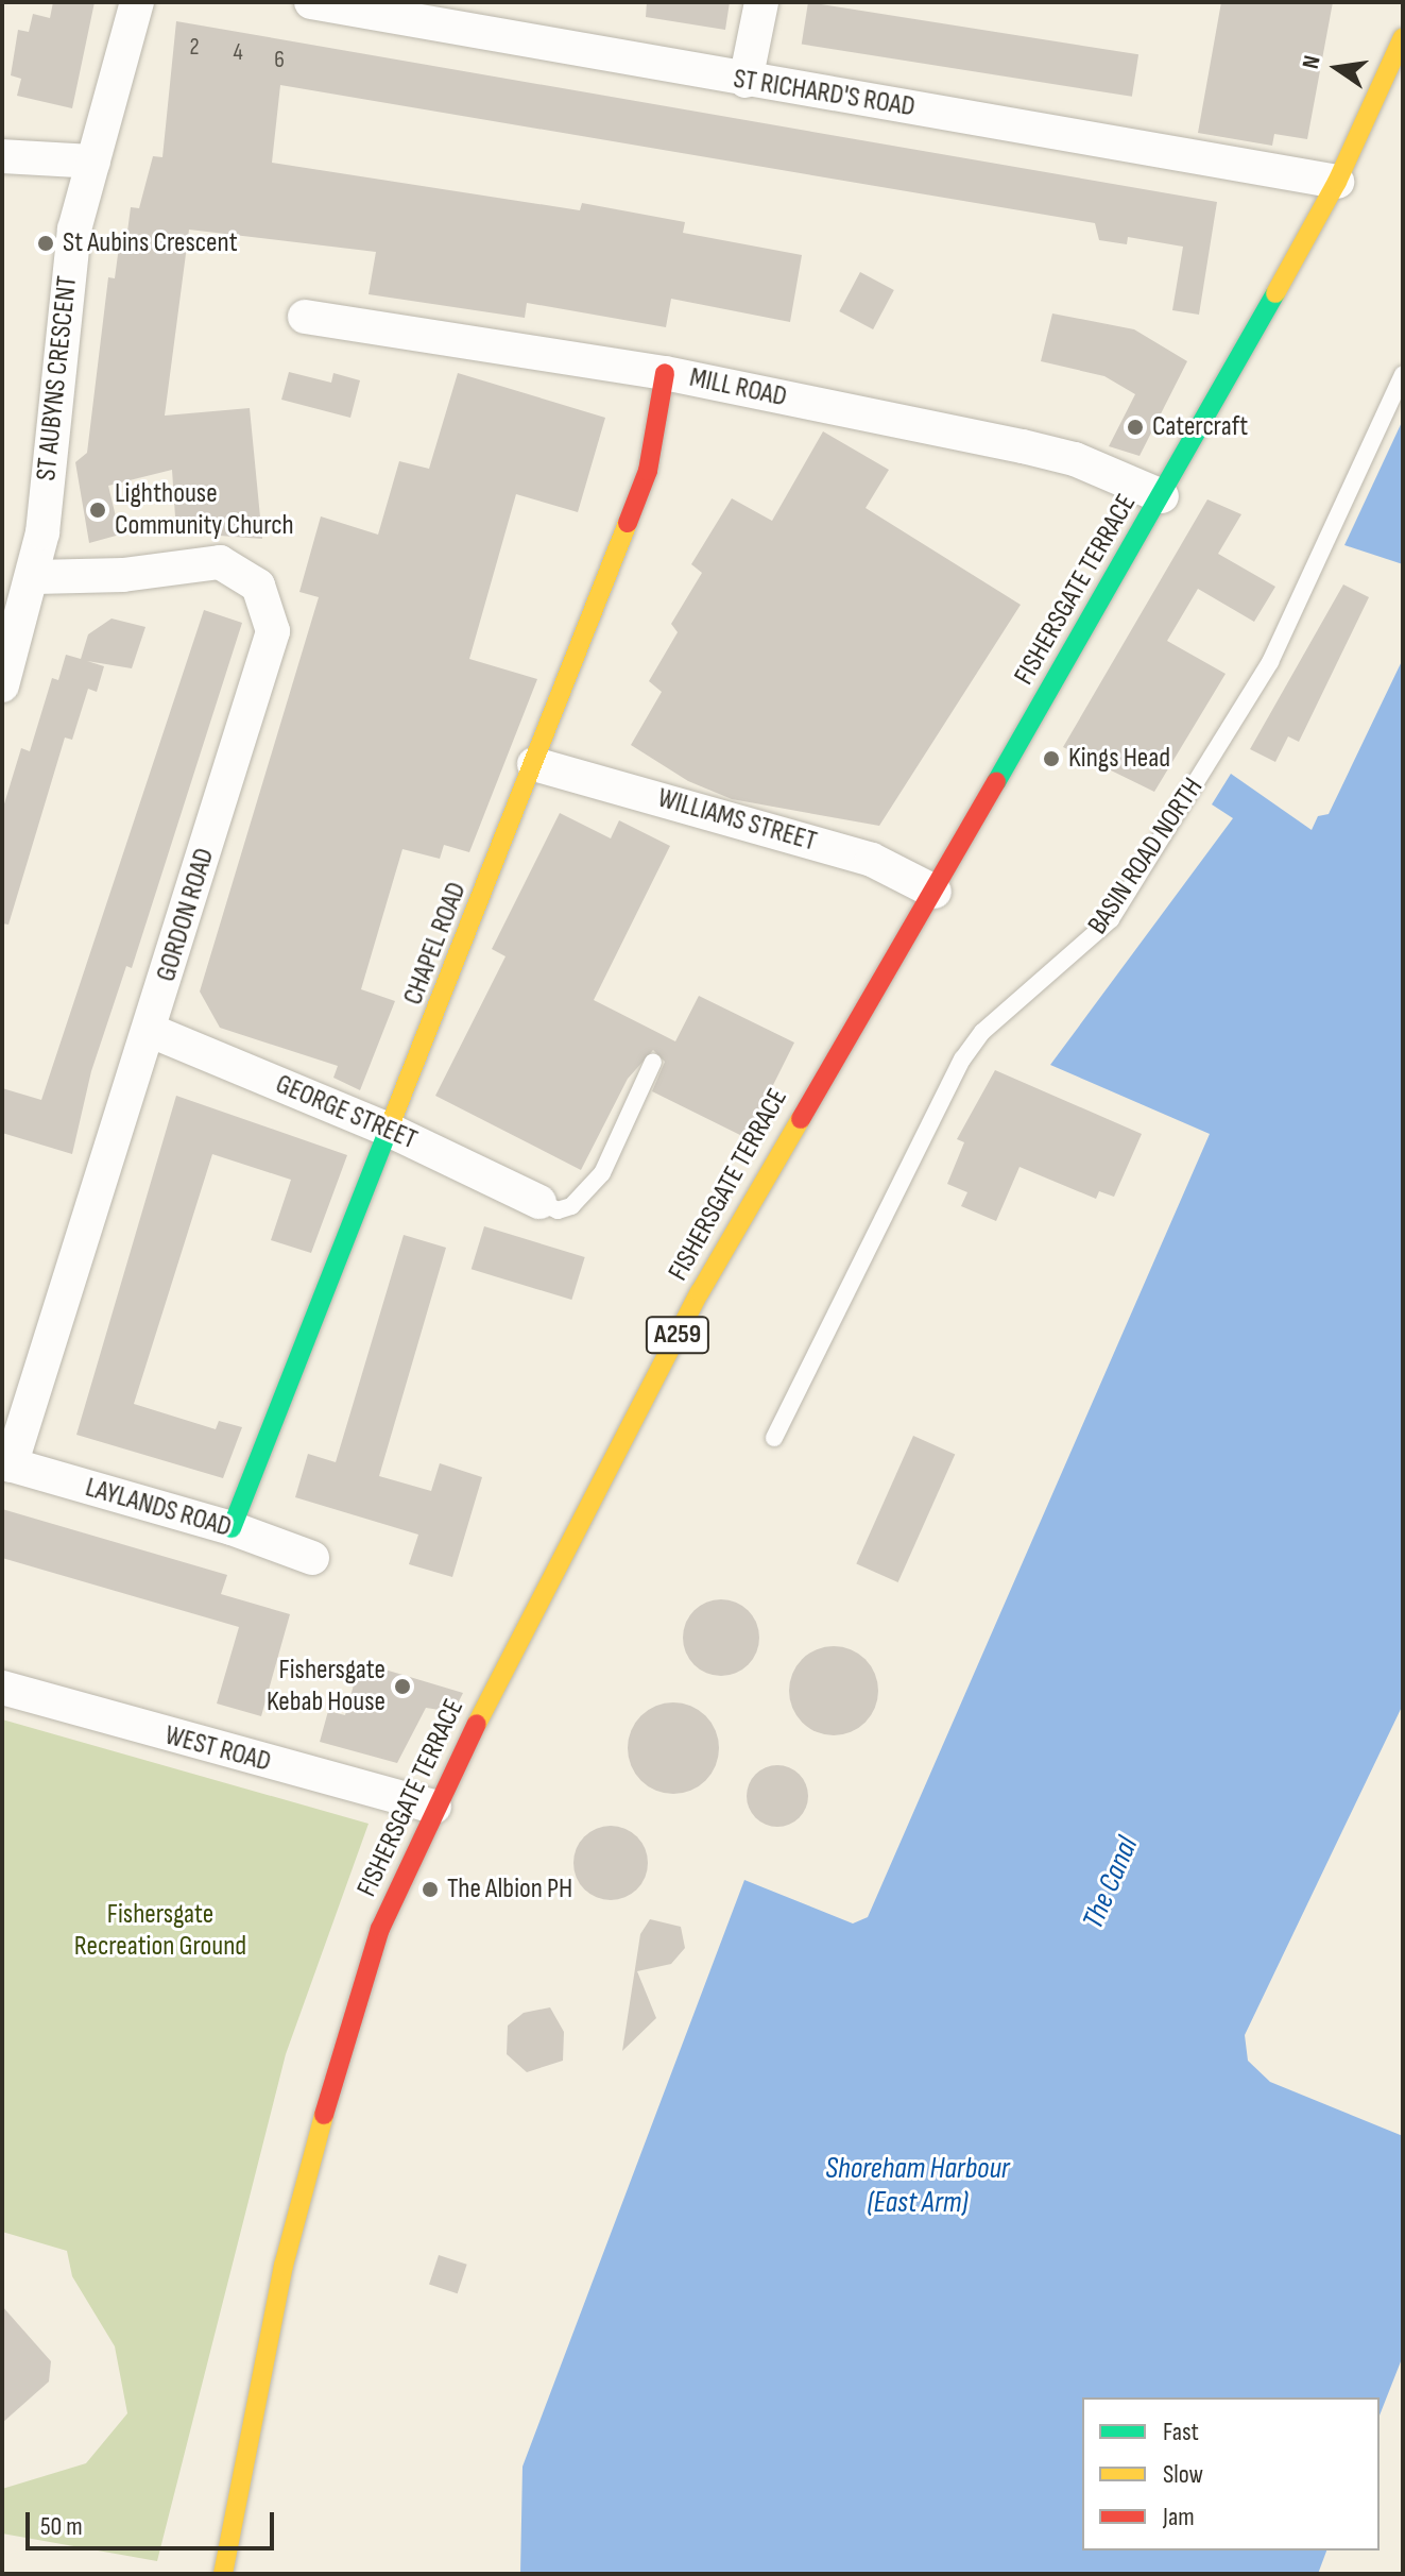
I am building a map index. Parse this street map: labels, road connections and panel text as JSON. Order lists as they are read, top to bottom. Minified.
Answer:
{"streets":{"main road":["FISHERSGATE TERRACE","CHAPEL ROAD","A259"],"street":["ST RICHARD'S ROAD","ST AUBYNS CRESCENT","MILL ROAD","WILLIAMS STREET","GORDON ROAD","GEORGE STREET","LAYLANDS ROAD","WEST ROAD"],"lane":["BASIN ROAD NORTH"]},"crossings":[["ST RICHARD'S ROAD","FISHERSGATE TERRACE"],["ST AUBYNS CRESCENT","GORDON ROAD"],["MILL ROAD","FISHERSGATE TERRACE"],["MILL ROAD","CHAPEL ROAD"],["FISHERSGATE TERRACE","WILLIAMS STREET"],["FISHERSGATE TERRACE","WEST ROAD"],["WILLIAMS STREET","CHAPEL ROAD"],["GORDON ROAD","GEORGE STREET"],["GORDON ROAD","LAYLANDS ROAD"],["CHAPEL ROAD","GEORGE STREET"],["CHAPEL ROAD","LAYLANDS ROAD"]],"water":["The Canal","Shoreham Harbour (East Arm)"],"parks":["Fishersgate Recreation Ground"],"places":["St Aubins Crescent","Catercraft","Lighthouse Community Church","Kings Head","Fishersgate Kebab House","The Albion PH"],"house_numbers":["2","4","6"],"legend":["Fast","Slow","Jam"],"scale_bar":"50 m","north":"left"}
